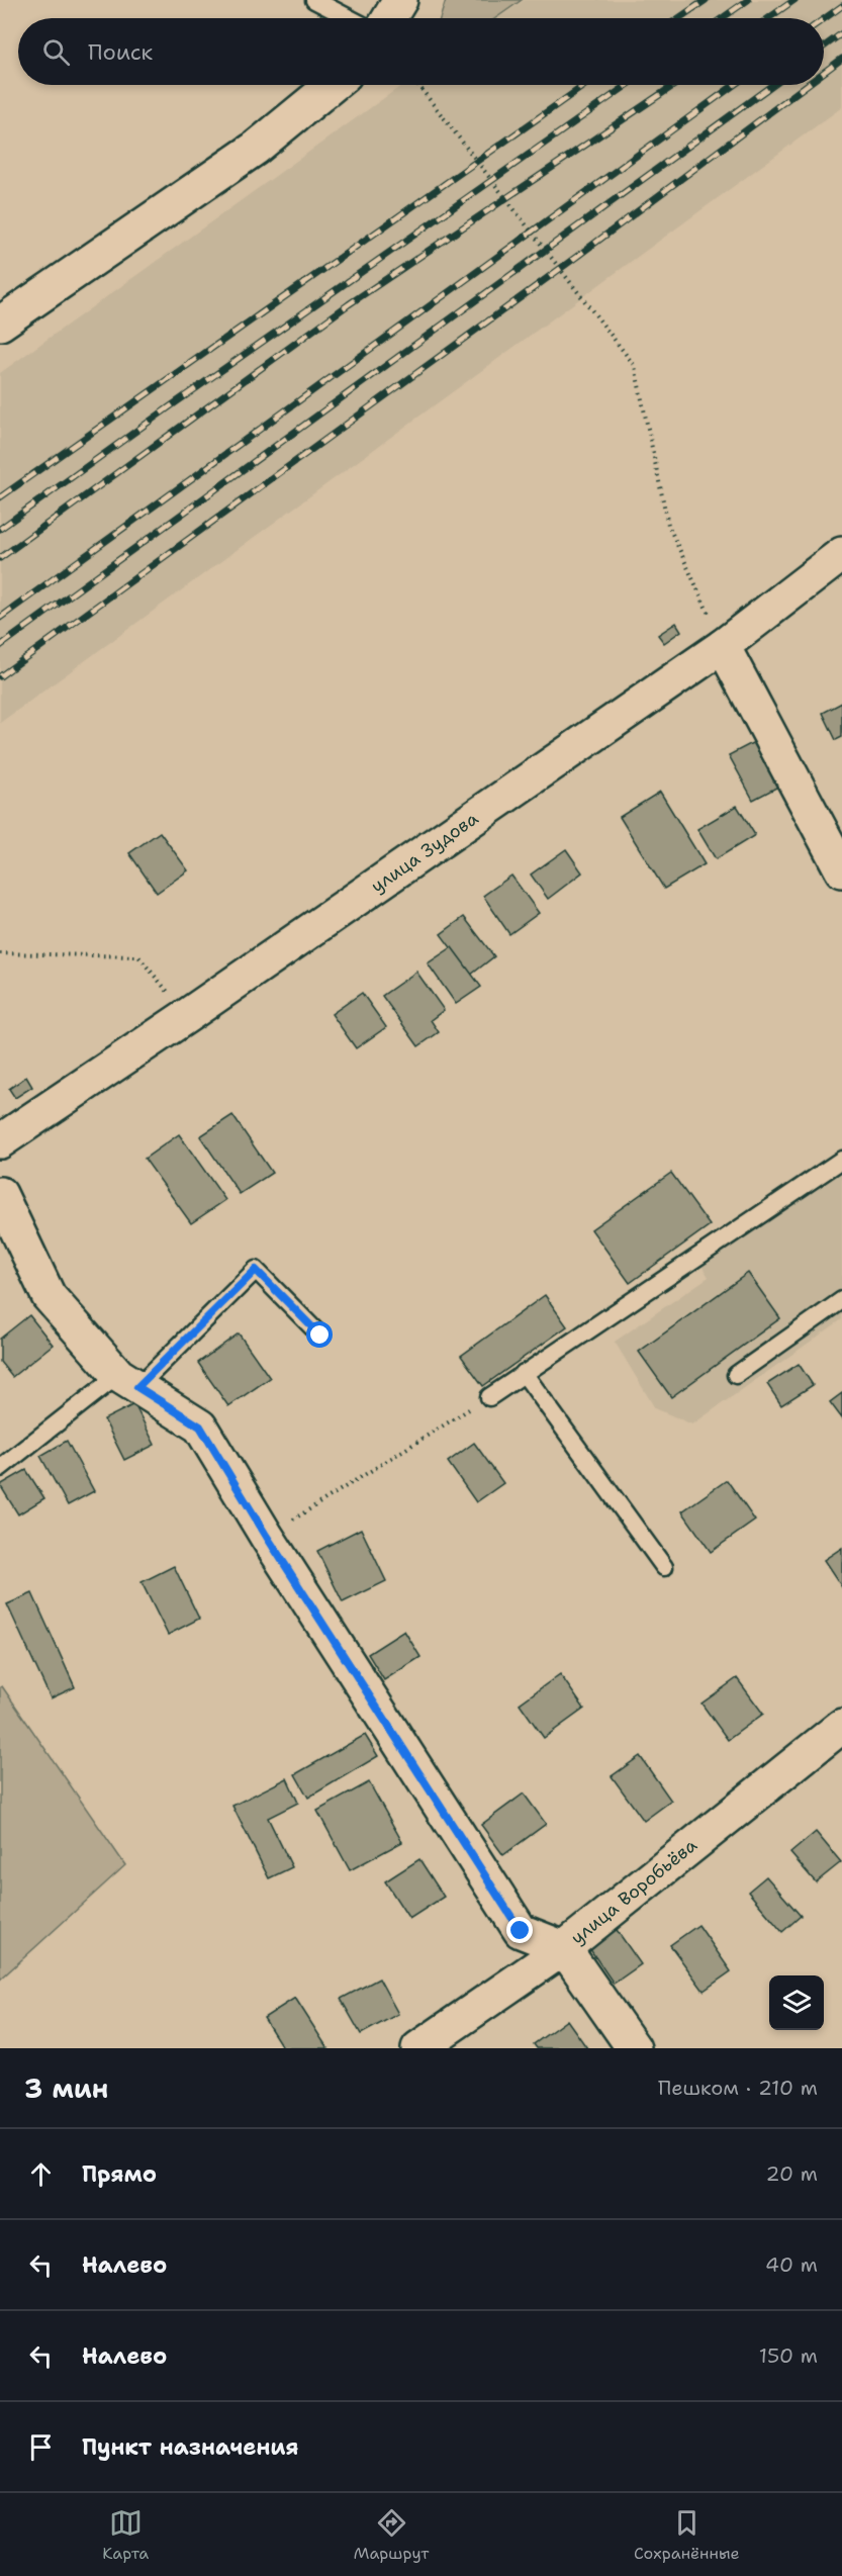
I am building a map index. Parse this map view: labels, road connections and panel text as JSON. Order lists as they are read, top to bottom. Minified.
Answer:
{"streets":{"street":["улица Зудова","улица Воробьёва"]},"page":{"search":"Поиск","heading":["3 мин","Пешком · 210 m"],"list":[["Прямо","20 m"],["Налево","40 m"],["Налево","150 m"],"Пункт назначения"],"nav":["Карта","Маршрут","Сохранённые"]}}
